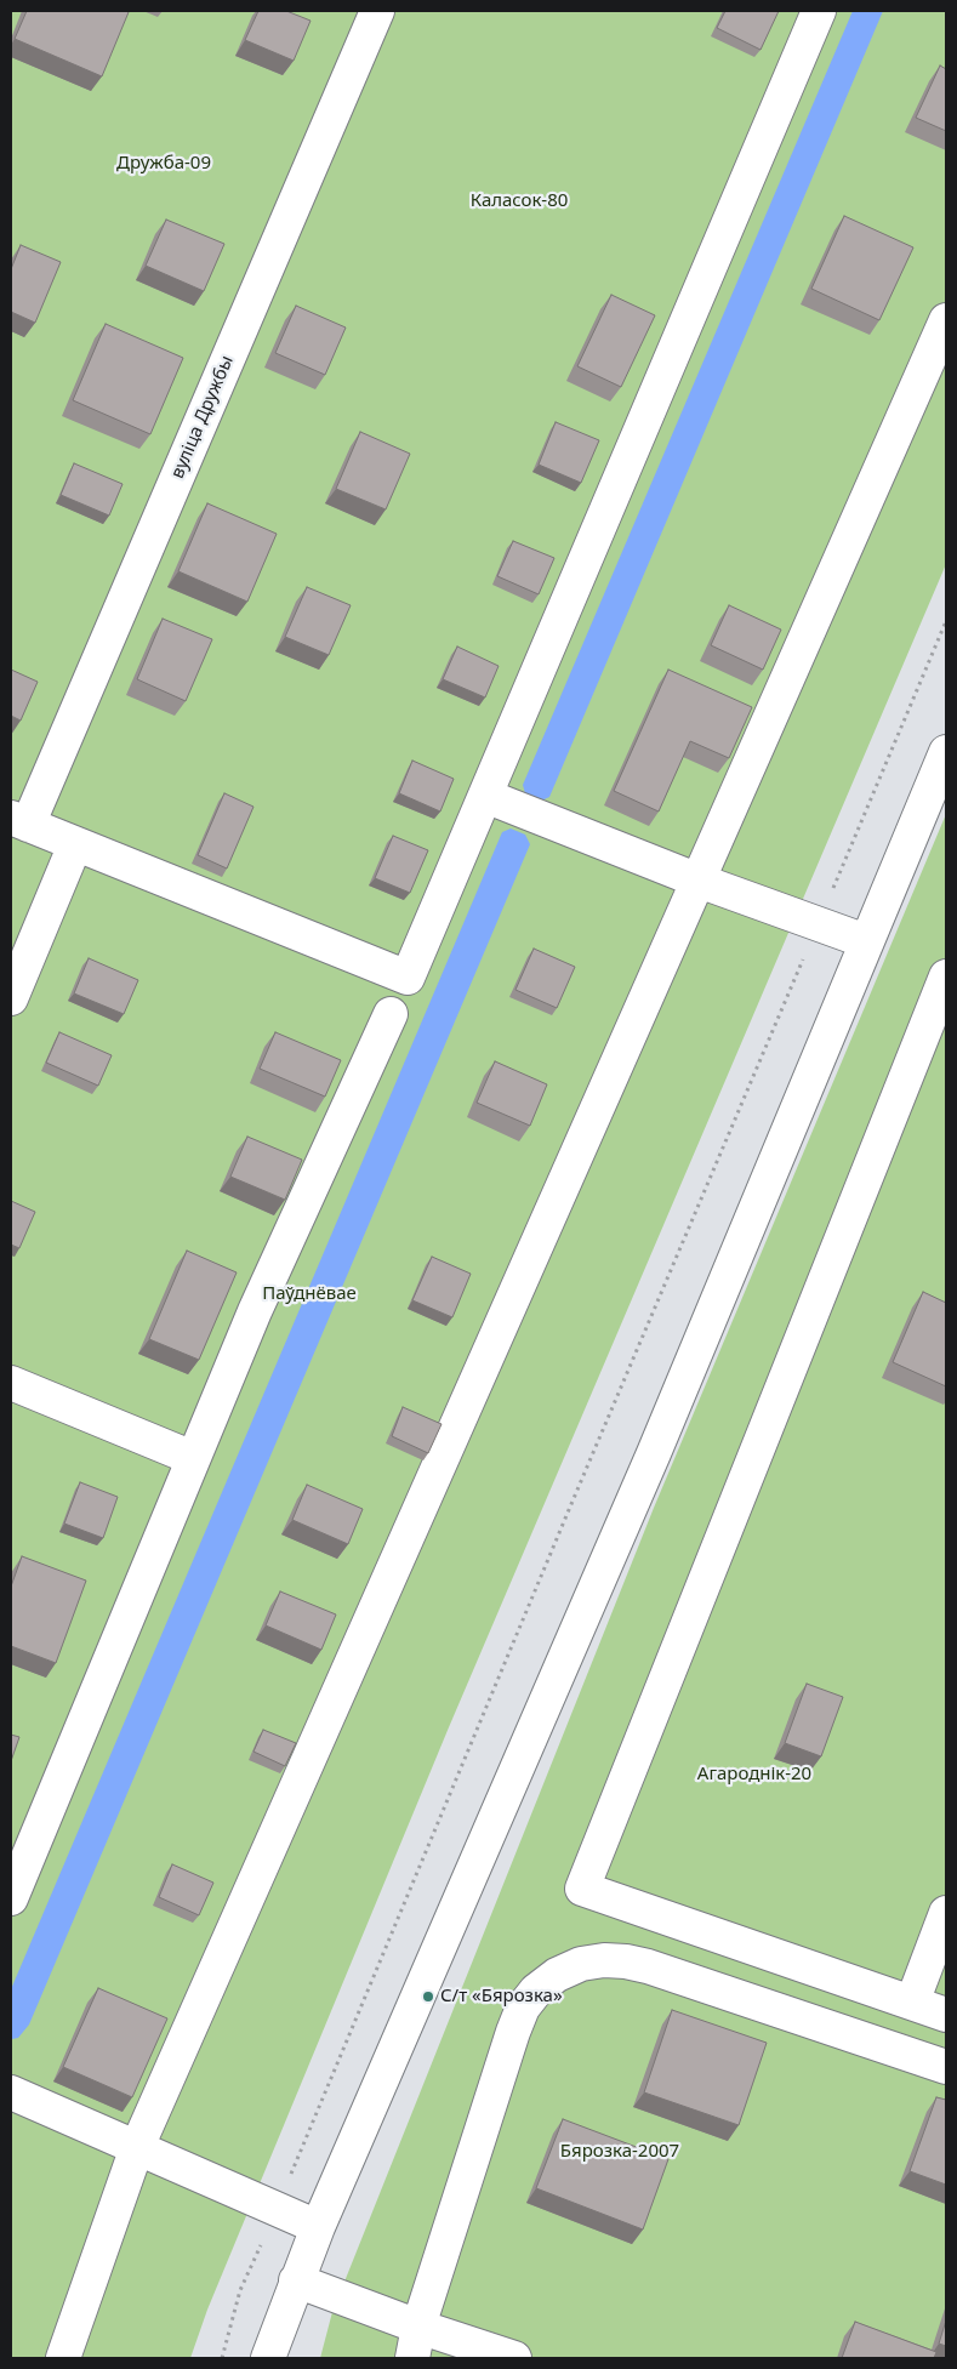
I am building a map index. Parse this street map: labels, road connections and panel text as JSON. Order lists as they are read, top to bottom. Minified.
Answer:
{"streets":{"street":["вуліца Дружбы"]},"parks":["Дружба-09","Каласок-80","Паўднёвае","Агароднік-20","Бярозка-2007"],"places":["С/т «Бярозка»"]}
